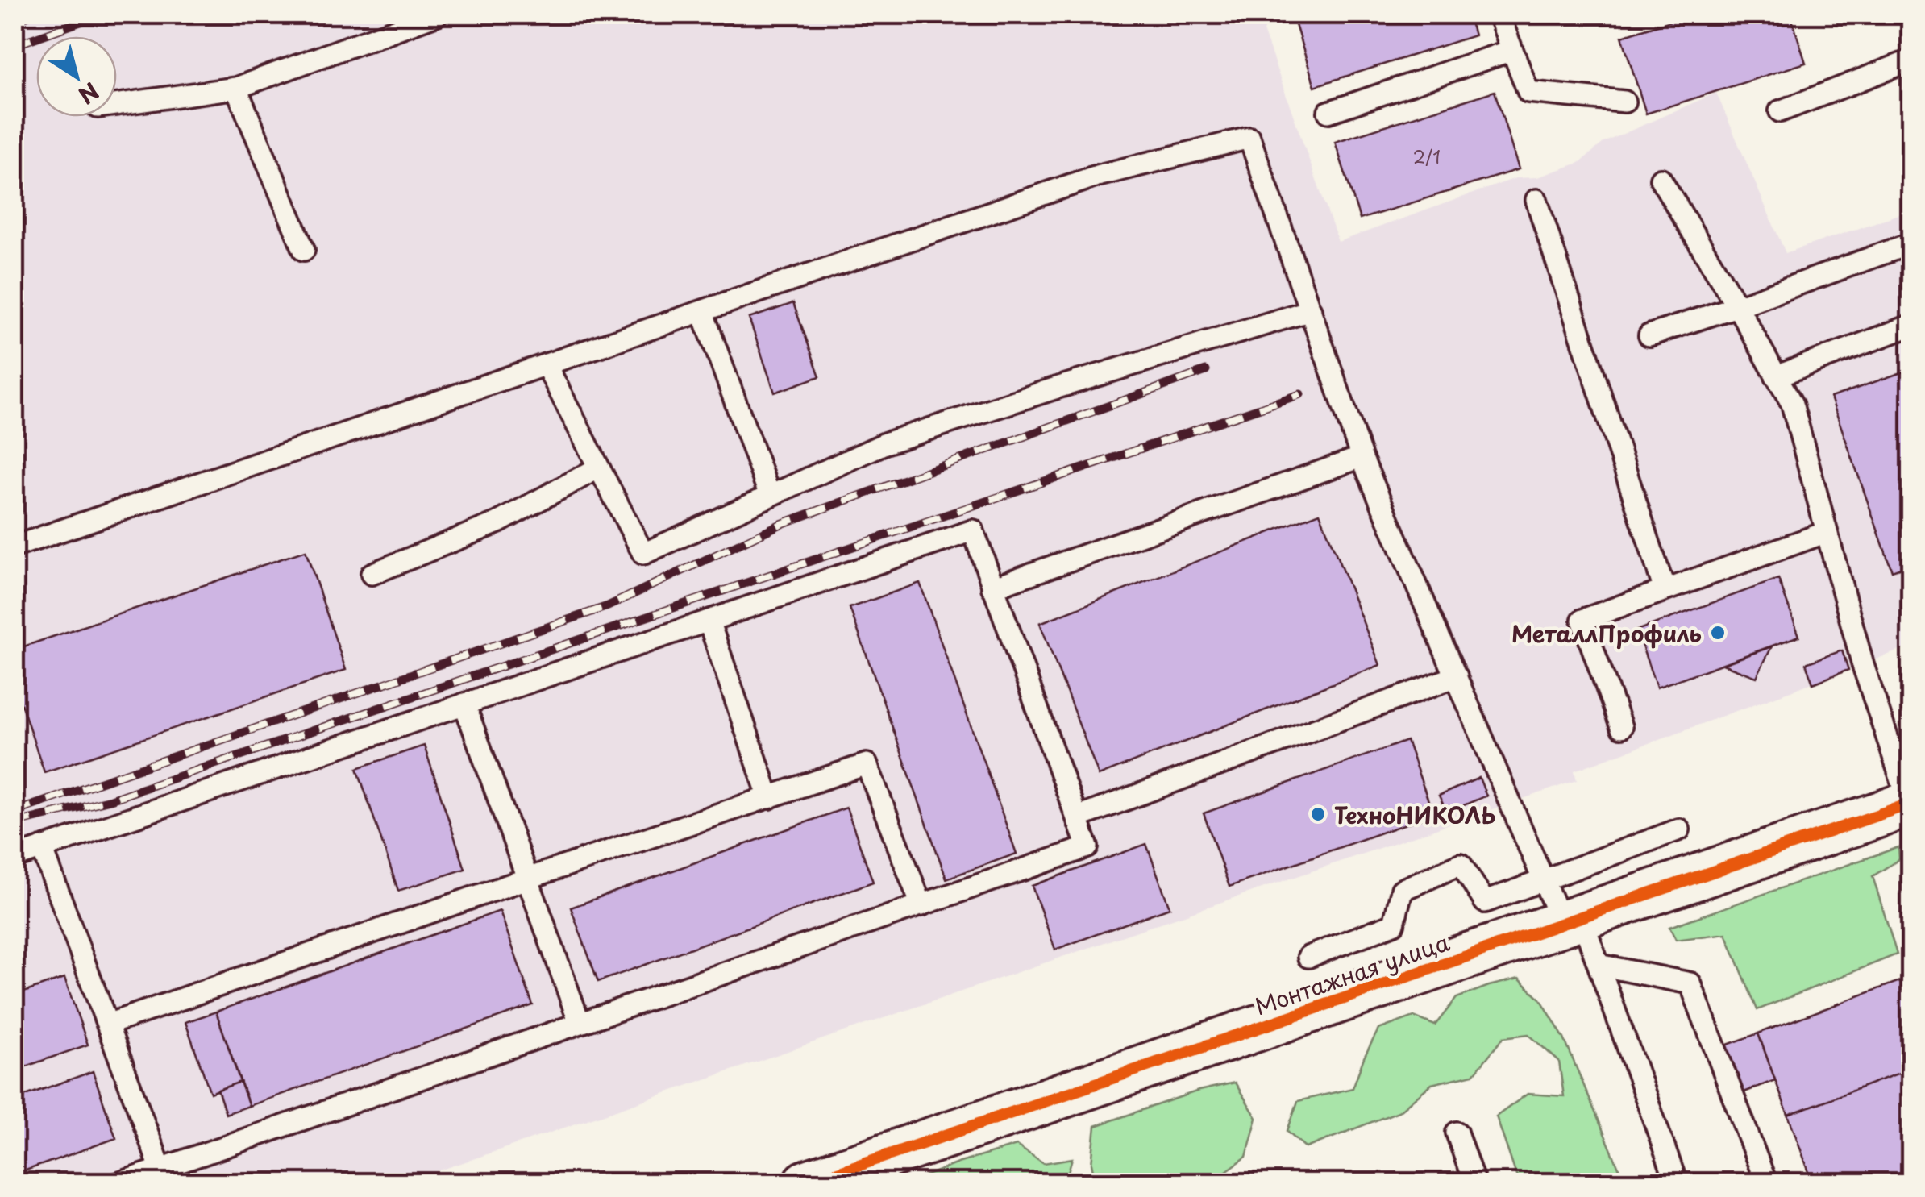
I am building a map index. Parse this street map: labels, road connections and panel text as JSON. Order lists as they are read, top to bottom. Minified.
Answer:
{"streets":{"street":["Монтажная улица"]},"places":["МеталлПрофиль","ТехноНИКОЛЬ"],"house_numbers":["2/1"],"north":"bottom right"}
